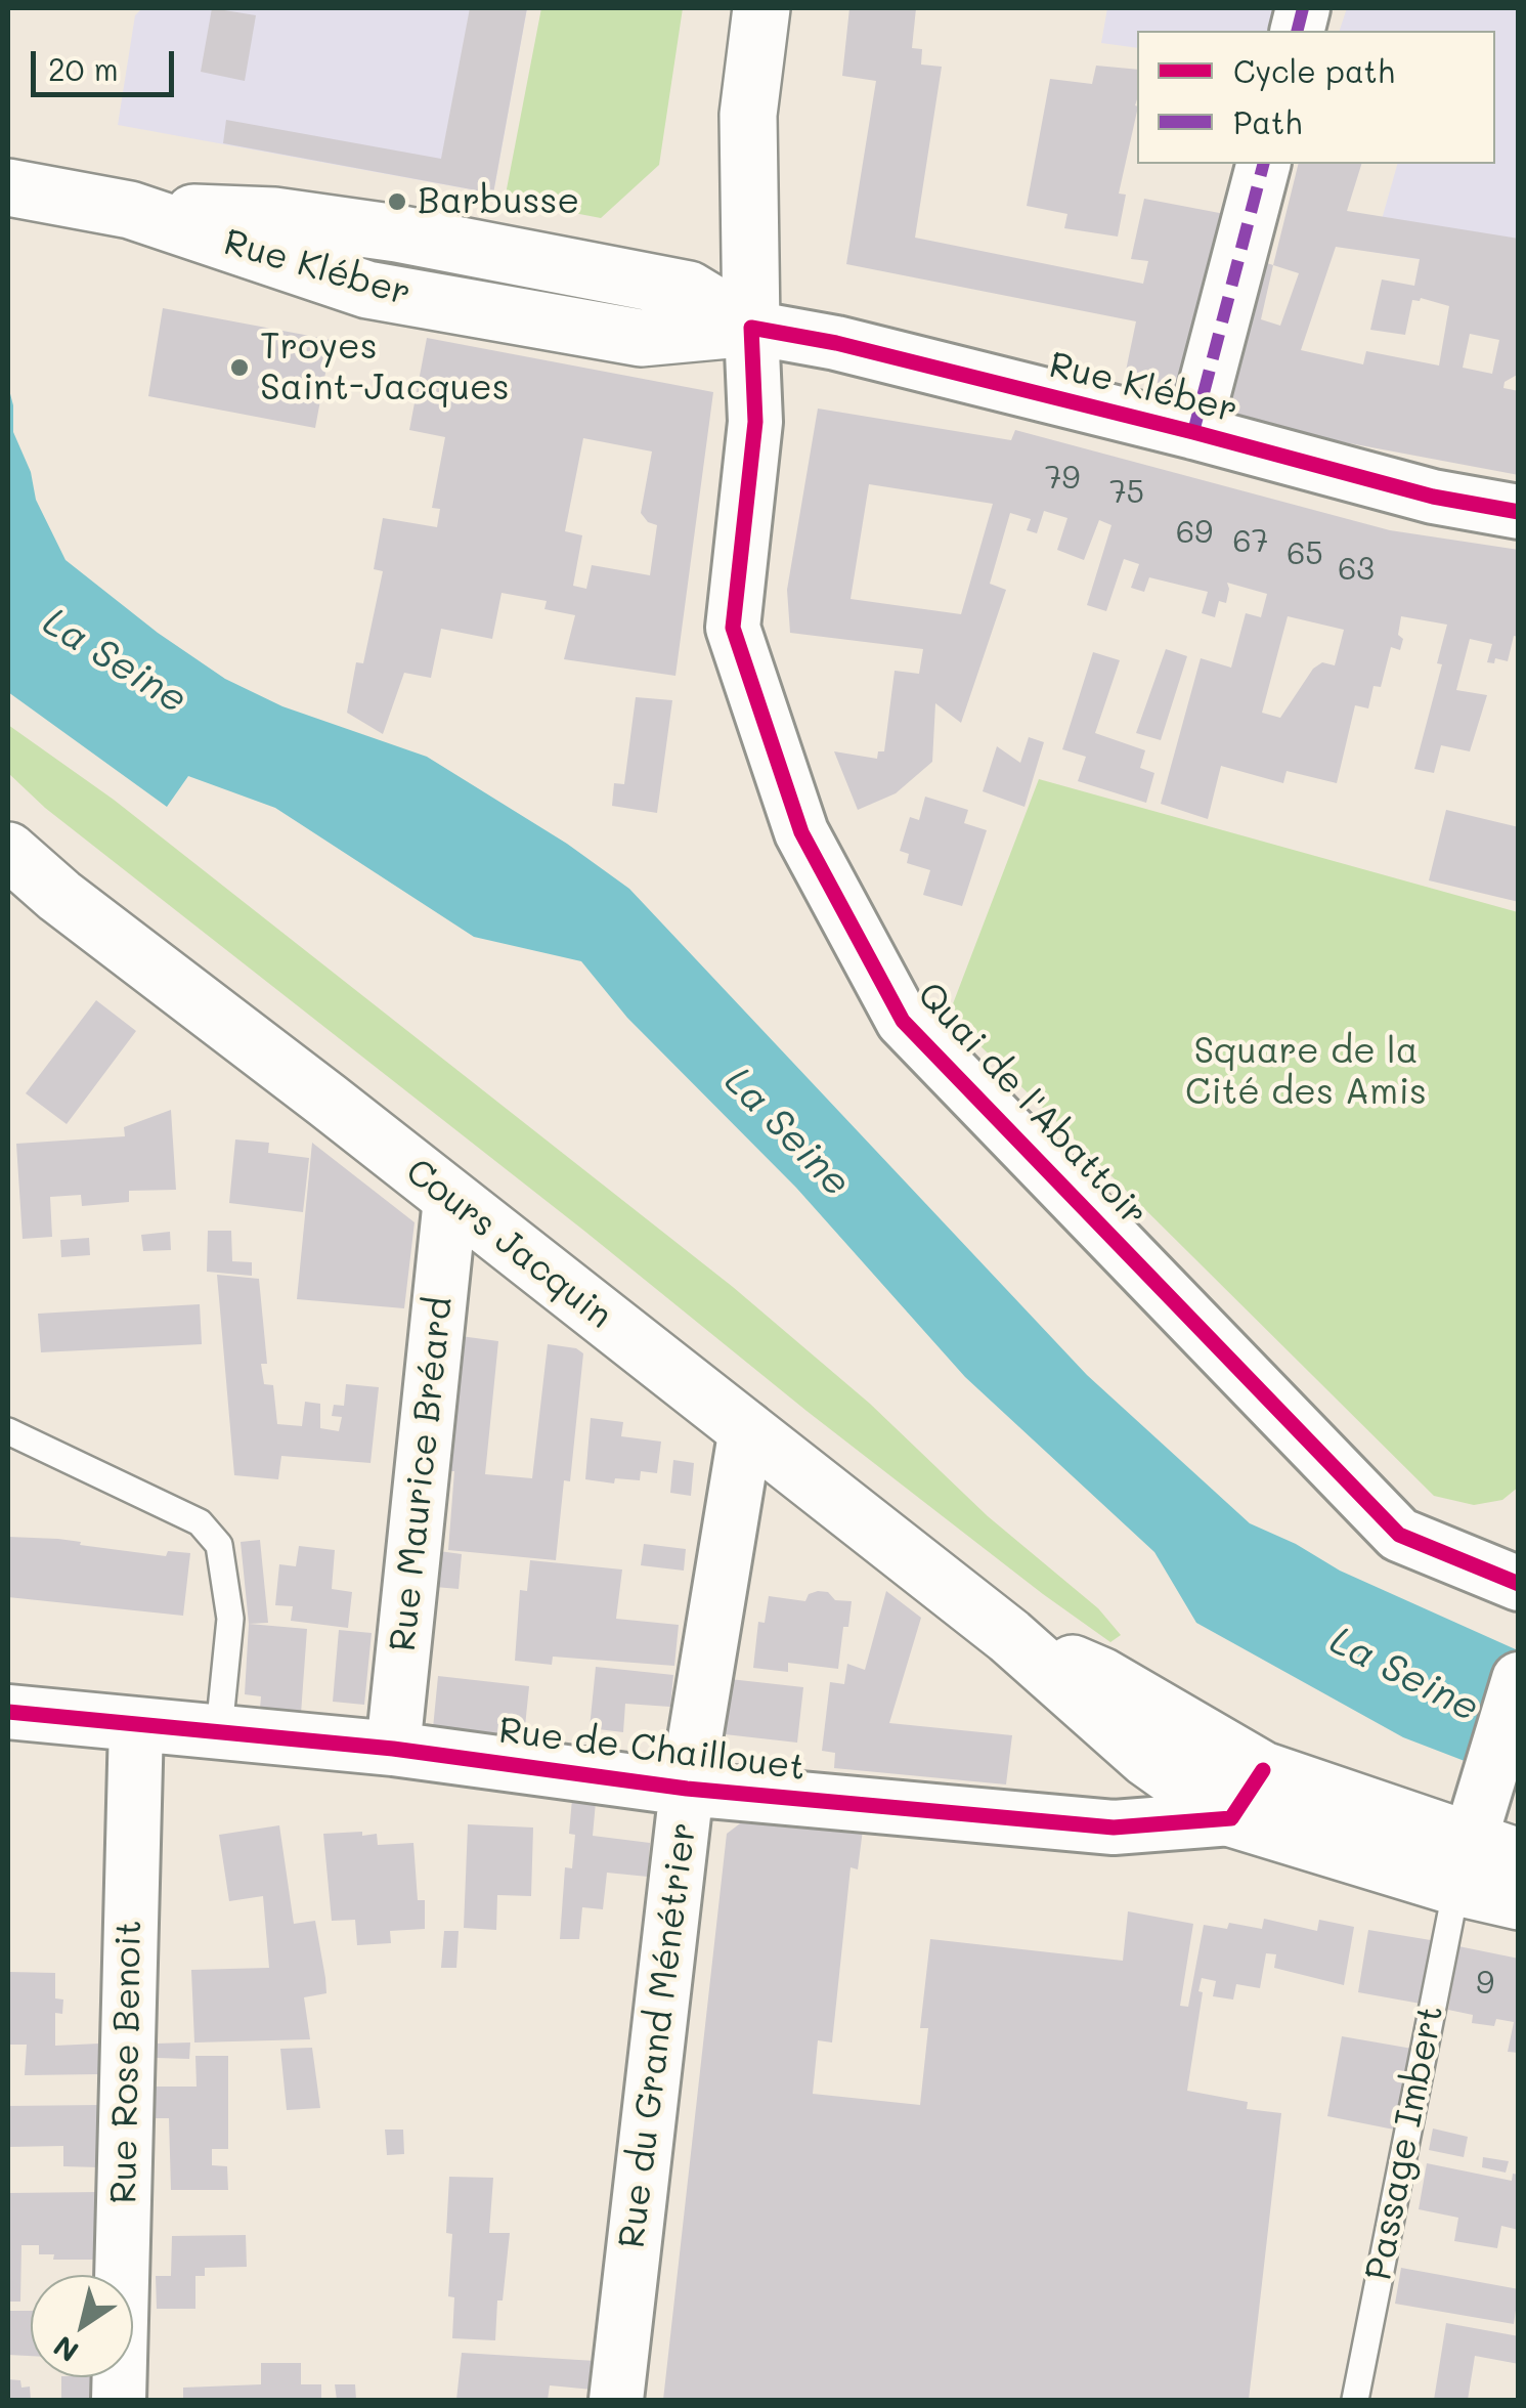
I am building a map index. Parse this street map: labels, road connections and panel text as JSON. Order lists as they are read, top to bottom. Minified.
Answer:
{"streets":{"main road":["Rue Kléber","Cours Jacquin"],"street":["Quai de l'Abattoir","Rue Maurice Bréard","Rue de Chaillouet","Rue du Grand Ménétrier","Rue Rose Benoit"],"lane":["Passage Imbert"]},"crossings":[["Rue Kléber","Quai de l'Abattoir"],["Cours Jacquin","Rue Maurice Bréard"],["Cours Jacquin","Rue de Chaillouet"],["Cours Jacquin","Rue du Grand Ménétrier"],["Cours Jacquin","Passage Imbert"],["Rue Maurice Bréard","Rue de Chaillouet"],["Rue de Chaillouet","Rue du Grand Ménétrier"],["Rue de Chaillouet","Rue Rose Benoit"]],"water":["La Seine"],"parks":["Square de la Cité des Amis"],"places":["Barbusse","Troyes Saint-Jacques"],"house_numbers":["79","75","69","67","65","63","9"],"legend":["Cycle path","Path"],"scale_bar":"20 m","north":"bottom left"}
